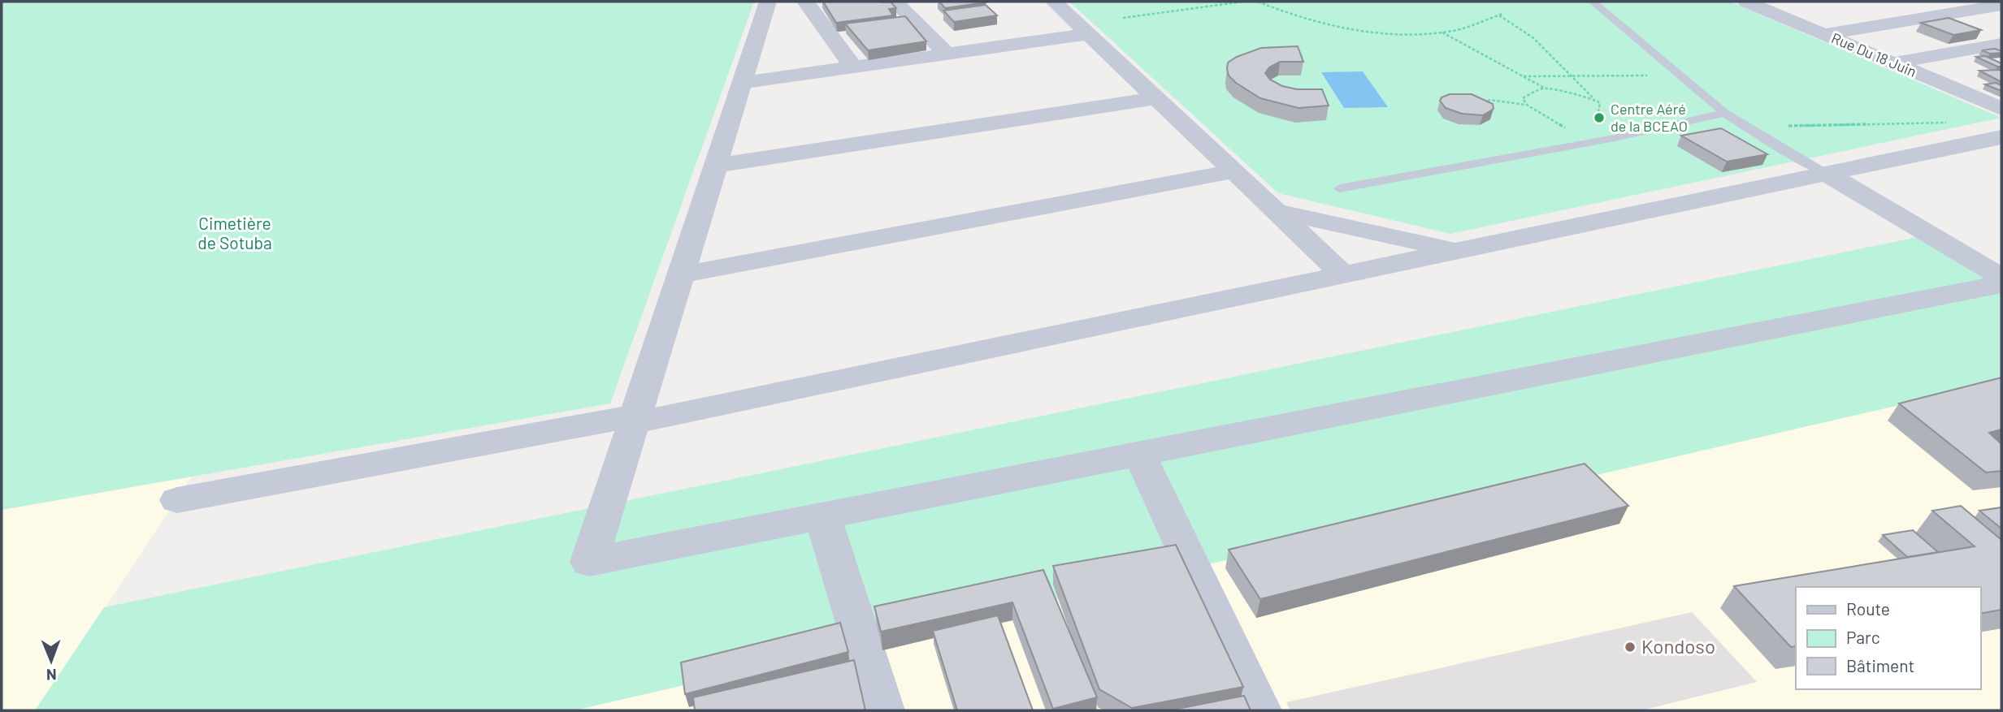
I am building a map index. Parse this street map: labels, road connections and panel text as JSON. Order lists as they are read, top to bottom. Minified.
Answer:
{"streets":{"street":["Rue Du 18 Juin"]},"parks":["Cimetière de Sotuba"],"places":["Centre Aéré de la BCEAO","Kondoso"],"legend":["Route","Parc","Bâtiment"],"north":"bottom"}
